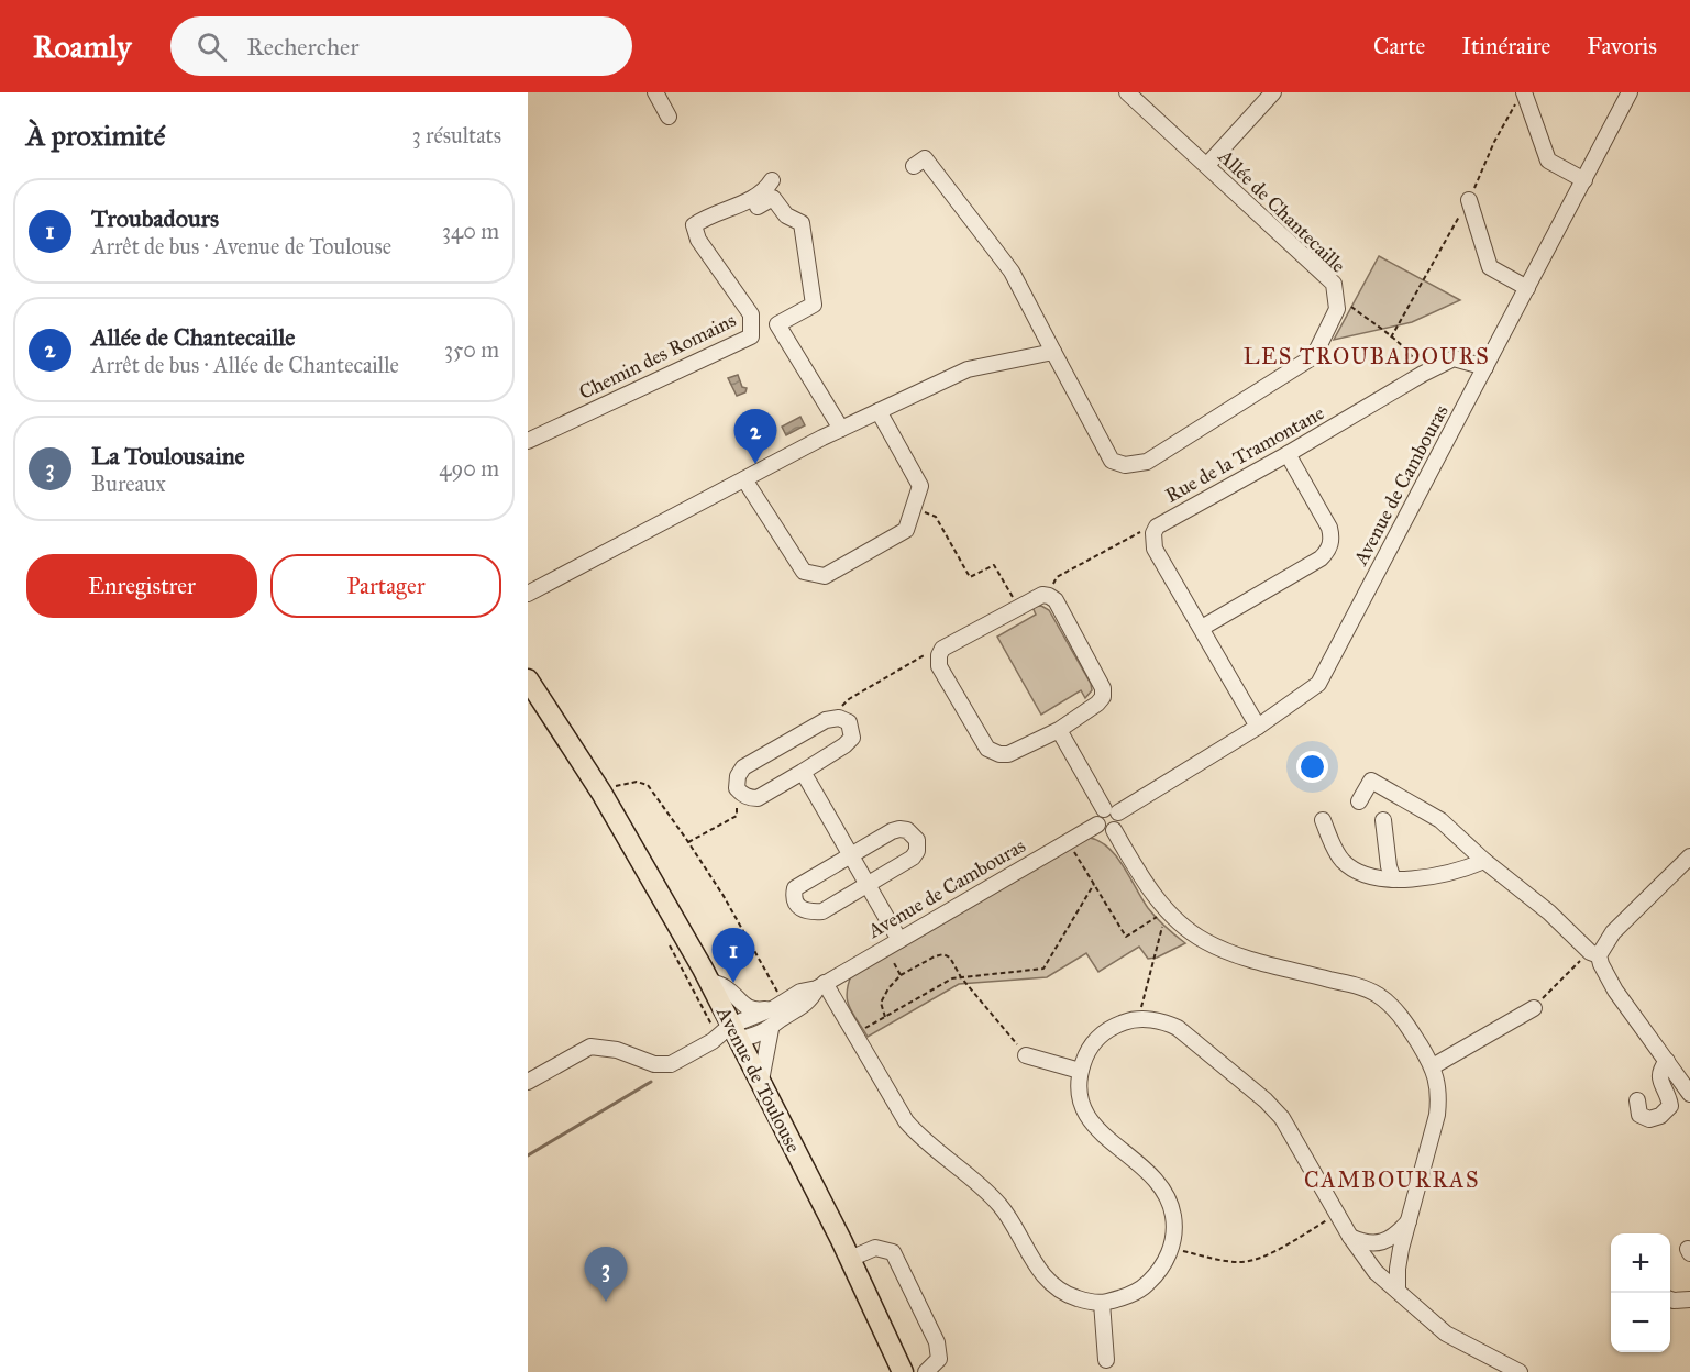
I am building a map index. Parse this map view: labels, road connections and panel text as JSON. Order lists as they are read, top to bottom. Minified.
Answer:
{"streets":{"main road":["Avenue de Toulouse"],"street":["Allée de Chantecaille","Chemin des Romains","Rue de la Tramontane","Avenue de Cambouras"]},"crossings":[["Rue de la Tramontane","Avenue de Cambouras"]],"districts":["LES TROUBADOURS","CAMBOURRAS"],"page":{"header":"Roamly","search":"Rechercher","nav":["Carte","Itinéraire","Favoris"],"heading":["À proximité","3 résultats"],"list":[{"mark":"1","name":"Troubadours","note":"Arrêt de bus · Avenue de Toulouse","value":"340 m"},{"mark":"2","name":"Allée de Chantecaille","note":"Arrêt de bus · Allée de Chantecaille","value":"350 m"},{"mark":"3","name":"La Toulousaine","note":"Bureaux","value":"490 m"}],"pins":["2","1","3"],"buttons":["Enregistrer","Partager"],"map_buttons":["+","−"]}}
